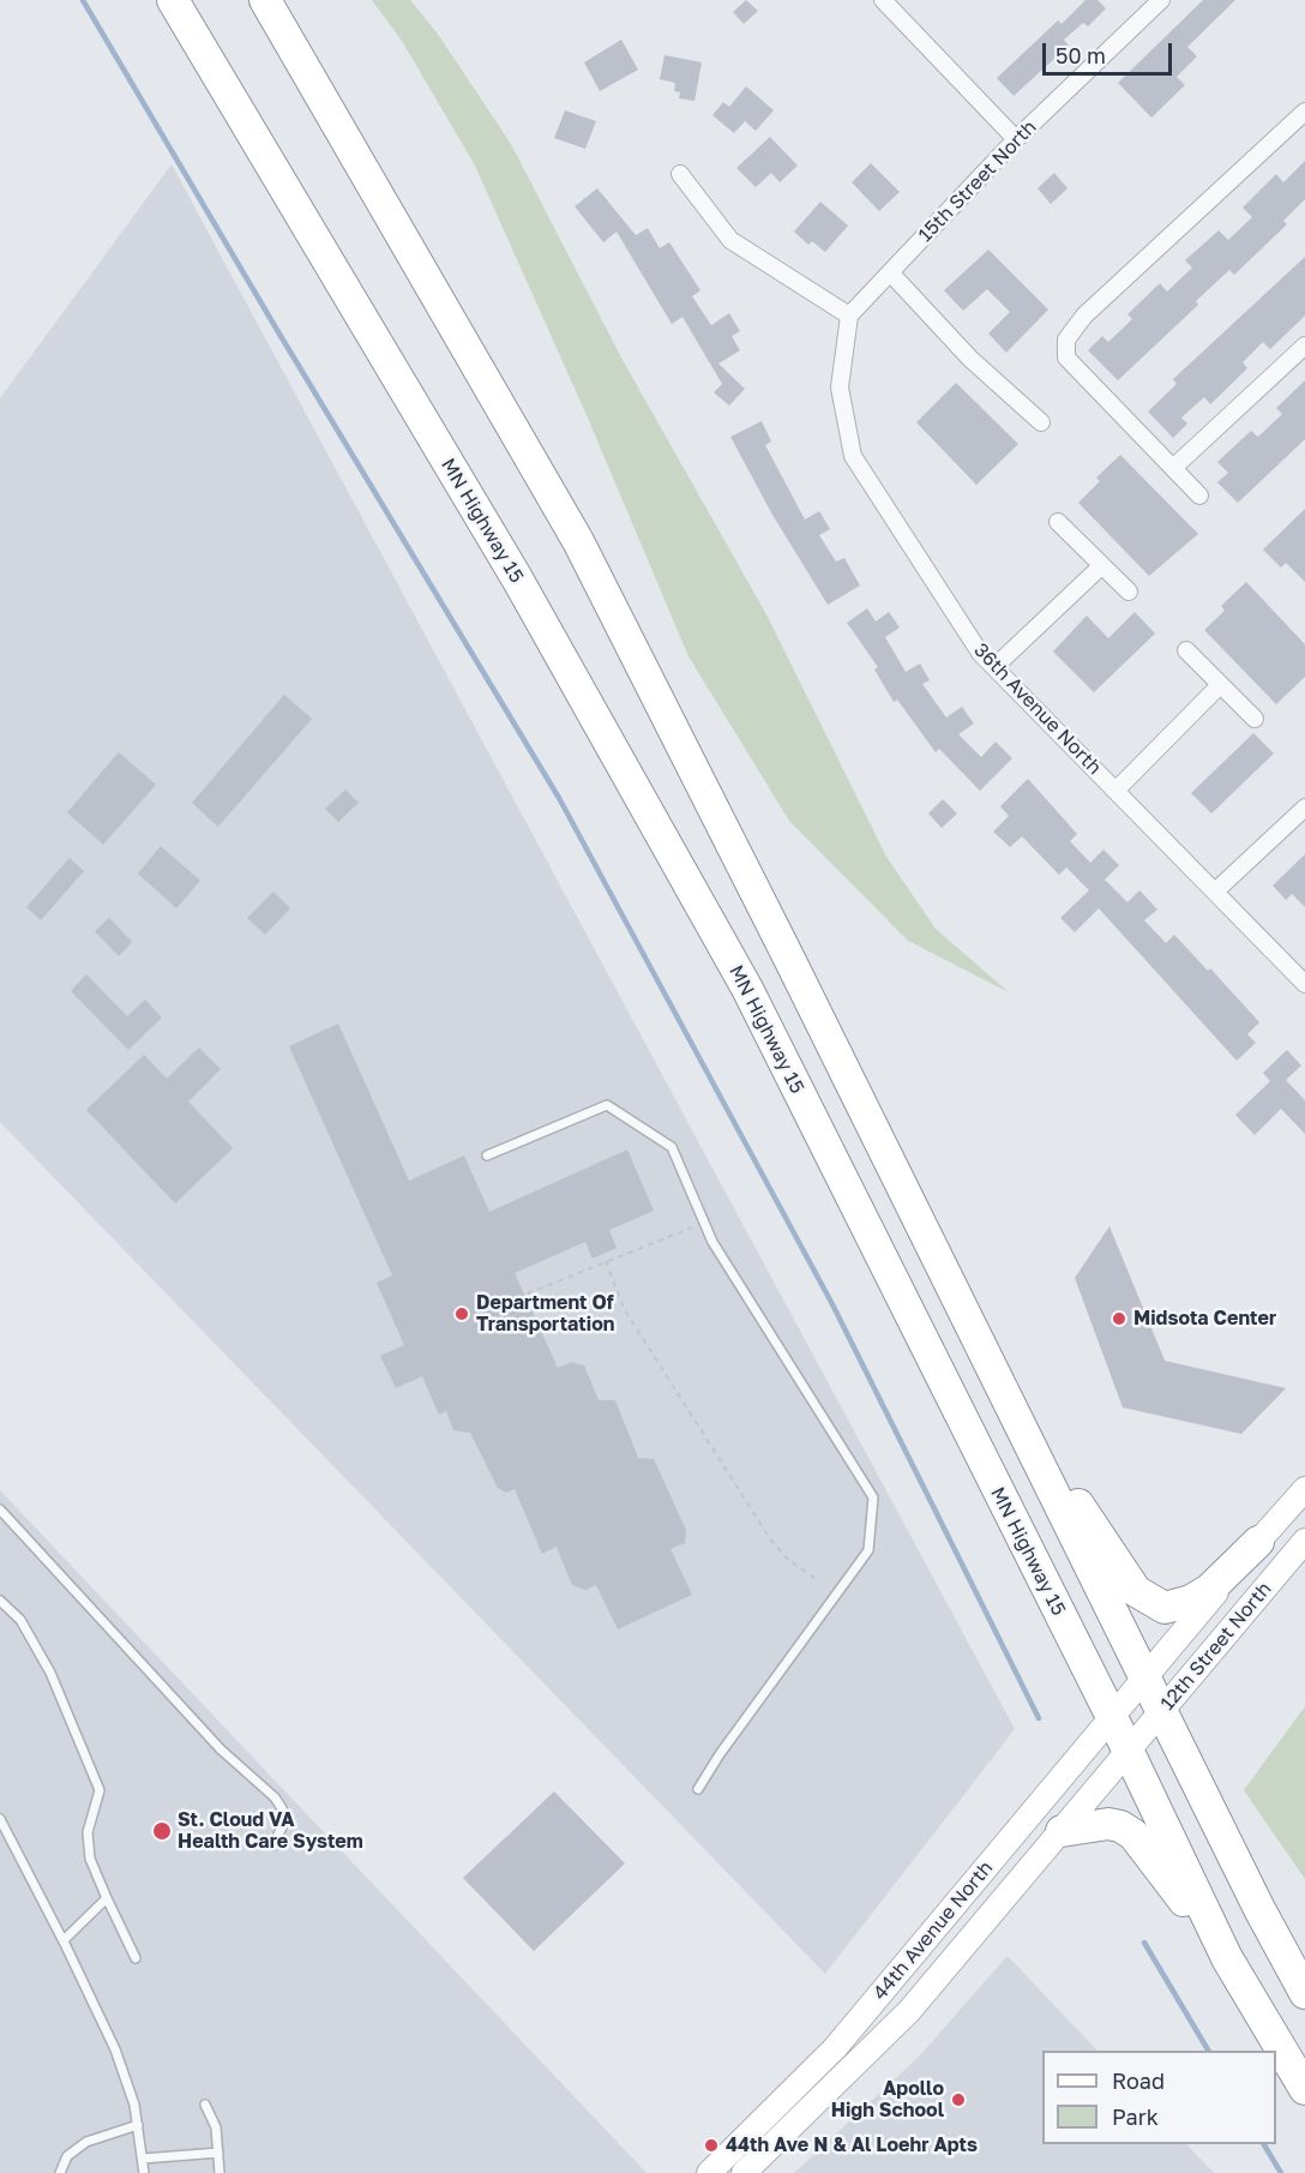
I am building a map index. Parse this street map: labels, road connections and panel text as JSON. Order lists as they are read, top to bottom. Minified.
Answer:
{"streets":{"highway":["MN Highway 15"],"main road":["12th Street North","44th Avenue North"],"street":["15th Street North","36th Avenue North"]},"crossings":[["15th Street North","36th Avenue North"],["MN Highway 15","12th Street North"],["MN Highway 15","44th Avenue North"],["12th Street North","44th Avenue North"]],"places":["Department Of Transportation","Midsota Center","St. Cloud VA Health Care System","Apollo High School","44th Ave N & Al Loehr Apts"],"legend":["Road","Park"],"scale_bar":"50 m"}
